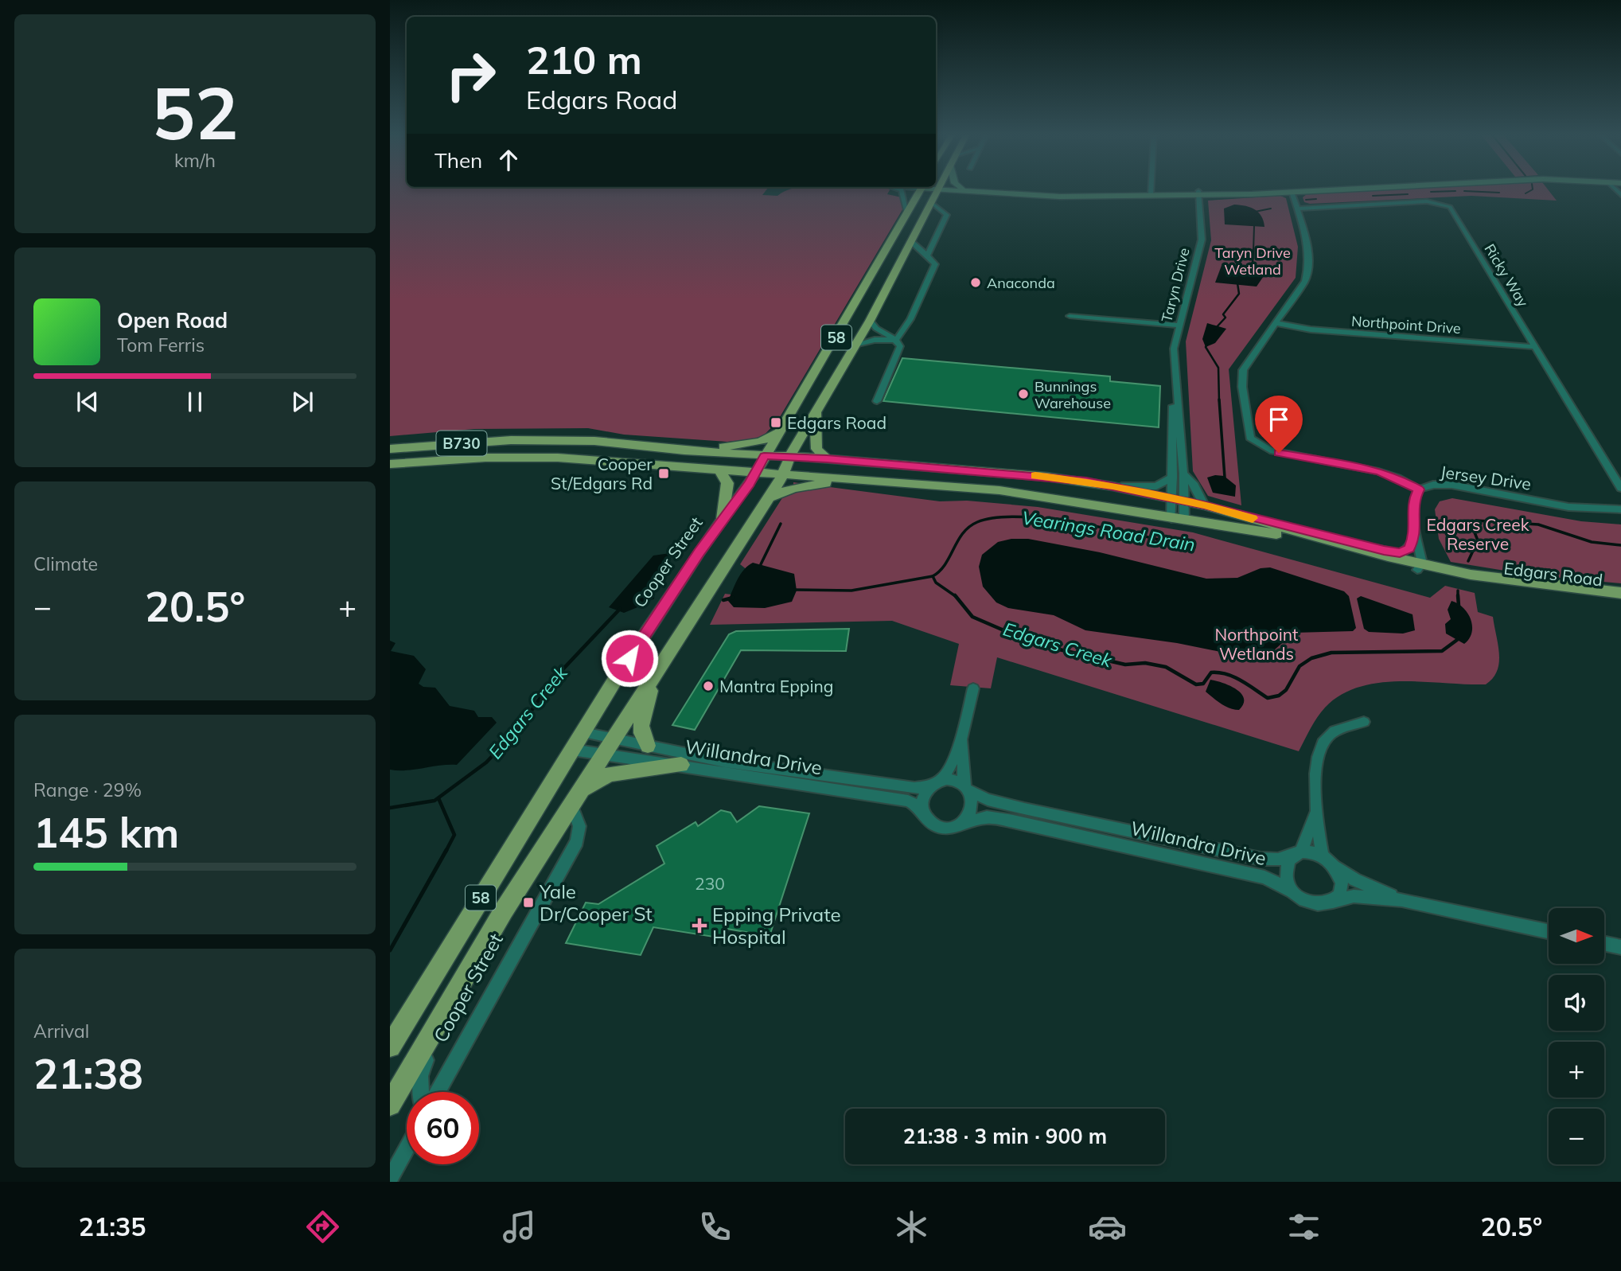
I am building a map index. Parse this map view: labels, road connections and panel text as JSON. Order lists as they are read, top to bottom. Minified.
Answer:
{"streets":{"main road":["58","B730","Cooper Street","Edgars Road"],"street":["Ricky Way","Taryn Drive","Northpoint Drive","Jersey Drive","Willandra Drive"]},"crossings":[["Ricky Way","Northpoint Drive"],["Taryn Drive","Edgars Road"],["Northpoint Drive","Jersey Drive"],["Cooper Street","Edgars Road"],["Cooper Street","Willandra Drive"]],"water":["Vearings Road Drain","Edgars Creek"],"parks":["Taryn Drive Wetland","Edgars Creek Reserve","Northpoint Wetlands"],"places":{"other":["Anaconda","Bunnings Warehouse","Mantra Epping"],"transit":["Edgars Road","Cooper St/Edgars Rd","Yale Dr/Cooper St"],"health":["Epping Private Hospital"]},"house_numbers":["230"],"north":"right","page":{"tile":[["52","km/h"],"Climate",["Range · 29%","145 km"],["Arrival","21:38"]],"turn":["210 m","Edgars Road"],"then":"Then","song":["Open Road","Tom Ferris"],"heat":["−","20.5°","+"],"map_buttons":["+","−"],"limit":"60","trip":"21:38 · 3 min · 900 m","tabs":["21:35","20.5°"]}}
